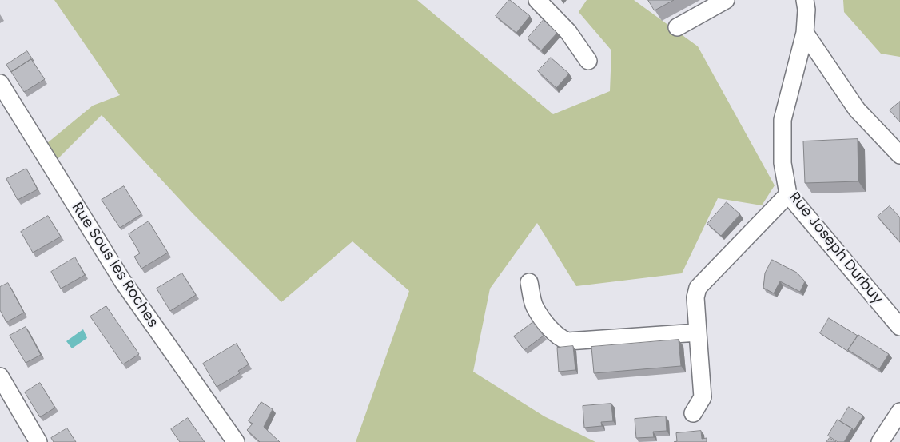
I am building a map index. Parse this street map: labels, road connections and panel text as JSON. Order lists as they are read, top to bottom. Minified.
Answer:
{"streets":{"street":["Rue Joseph Durbuy","Rue Sous les Roches"]}}
